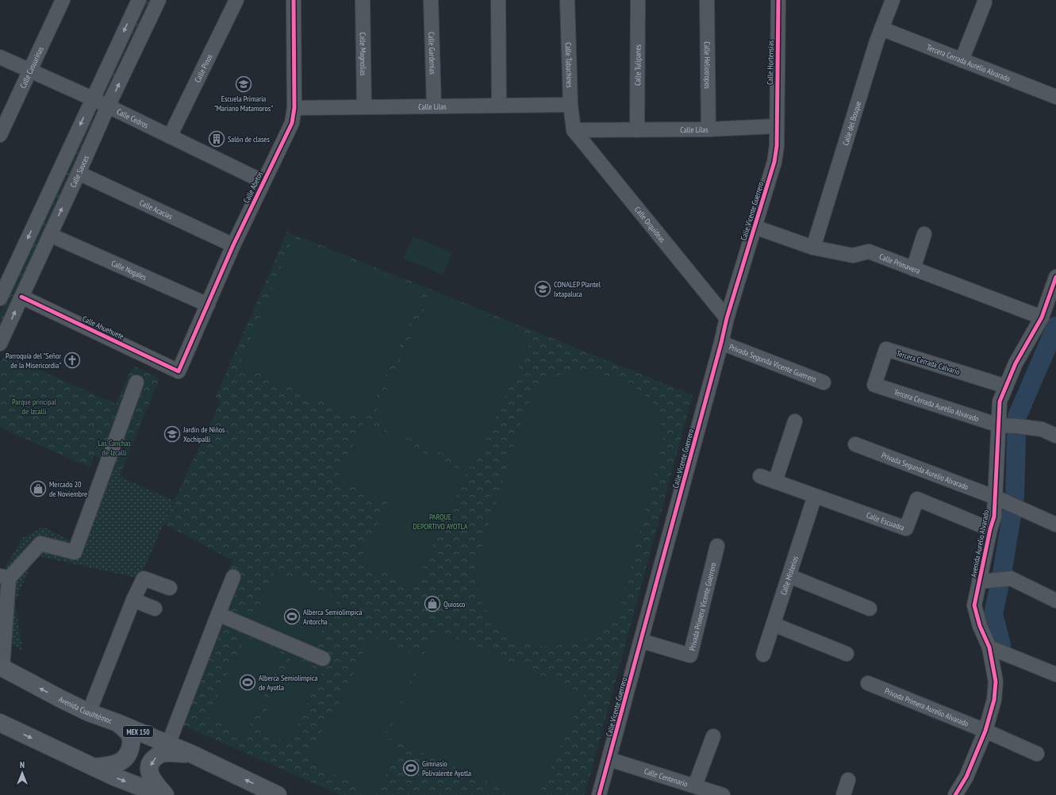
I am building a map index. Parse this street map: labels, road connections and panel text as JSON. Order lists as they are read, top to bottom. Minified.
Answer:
{"streets":{"main road":["Avenida Cuauhtémoc","MEX 150"],"street":["Calle Gardenias","Calle Magnolias","Calle Hortensias","Tercera Cerrada Aurelio Alvarado","Calle Tabachines","Calle Tulipanes","Calle Heliotropos","Calle Casuarinas","Calle Pinos","Calle Lilas","Calle Cedros","Calle del Bosque","Calle Sauces","Calle Abetos","Calle Acacias","Calle Vicente Guerrero","Calle Orquídeas","Calle Primavera","Calle Nogales","Calle Ahuehuete","Privada Segunda Vicente Guerrero","Tercera Cerrada Calvario","Privada Segunda Aurelio Alvarado","Calle Escuadra","Avenida Aurelio Alvarado","Calle Misterios","Privada Primera Vicente Guerrero","Privada Primera Aurelio Alvarado","Calle Centenario"]},"crossings":[["Calle Gardenias","Calle Lilas"],["Calle Magnolias","Calle Lilas"],["Calle Hortensias","Calle Lilas"],["Calle Hortensias","Calle Vicente Guerrero"],["Tercera Cerrada Aurelio Alvarado","Calle del Bosque"],["Tercera Cerrada Aurelio Alvarado","Tercera Cerrada Calvario"],["Tercera Cerrada Aurelio Alvarado","Avenida Aurelio Alvarado"],["Calle Tabachines","Calle Lilas"],["Calle Tabachines","Calle Orquídeas"],["Calle Tulipanes","Calle Lilas"],["Calle Heliotropos","Calle Lilas"],["Calle Casuarinas","Calle Cedros"],["Calle Pinos","Calle Cedros"],["Calle Lilas","Calle Abetos"],["Calle Lilas","Calle Vicente Guerrero"],["Calle Lilas","Calle Orquídeas"],["Calle Cedros","Calle Sauces"],["Calle Cedros","Calle Abetos"],["Calle del Bosque","Calle Primavera"],["Calle Sauces","Calle Acacias"],["Calle Sauces","Calle Nogales"],["Calle Sauces","Calle Ahuehuete"],["Calle Abetos","Calle Acacias"],["Calle Abetos","Calle Nogales"],["Calle Abetos","Calle Ahuehuete"],["Calle Vicente Guerrero","Calle Orquídeas"],["Calle Vicente Guerrero","Calle Primavera"],["Calle Vicente Guerrero","Privada Segunda Vicente Guerrero"],["Calle Vicente Guerrero","Privada Primera Vicente Guerrero"],["Calle Vicente Guerrero","Calle Centenario"],["Calle Primavera","Avenida Aurelio Alvarado"],["Tercera Cerrada Calvario","Avenida Aurelio Alvarado"],["Privada Segunda Aurelio Alvarado","Avenida Aurelio Alvarado"],["Calle Escuadra","Avenida Aurelio Alvarado"],["Calle Escuadra","Calle Misterios"],["Avenida Aurelio Alvarado","Privada Primera Aurelio Alvarado"]],"parks":["Parque principal de Izcalli","Las Canchas de Izcalli","PARQUE DEPORTIVO AYOTLA"],"places":{"school or university":["Escuela Primaria \"Mariano Matamoros\"","CONALEP Plantel Ixtapaluca","Jardín de Niños Xochipalli"],"building":["Salón de clases"],"church":["Parroquía del \"Señor de la Misericordia\""],"shop":["Mercado 20 de Noviembre","Quiosco"],"sports":["Alberca Semiolìmpica Antorcha","Alberca Semiolimpica de Ayotla","Gimnasio Polivalente Ayotla"]},"north":"top"}
